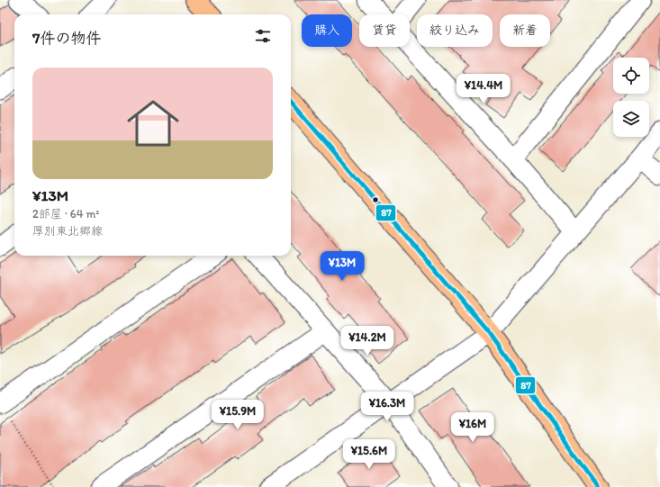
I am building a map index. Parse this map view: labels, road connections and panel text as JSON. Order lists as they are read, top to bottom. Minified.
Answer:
{"lines":["transit line 87"],"page":{"chip":["購入","賃貸","絞り込み","新着"],"heading":"7件の物件","list":[{"name":"¥13M","note":"2部屋 · 64 m² · 厚別東北郷線"}],"price":["¥14.4M","¥13M","¥14.2M","¥16.3M","¥15.9M","¥16M","¥15.6M"]}}
